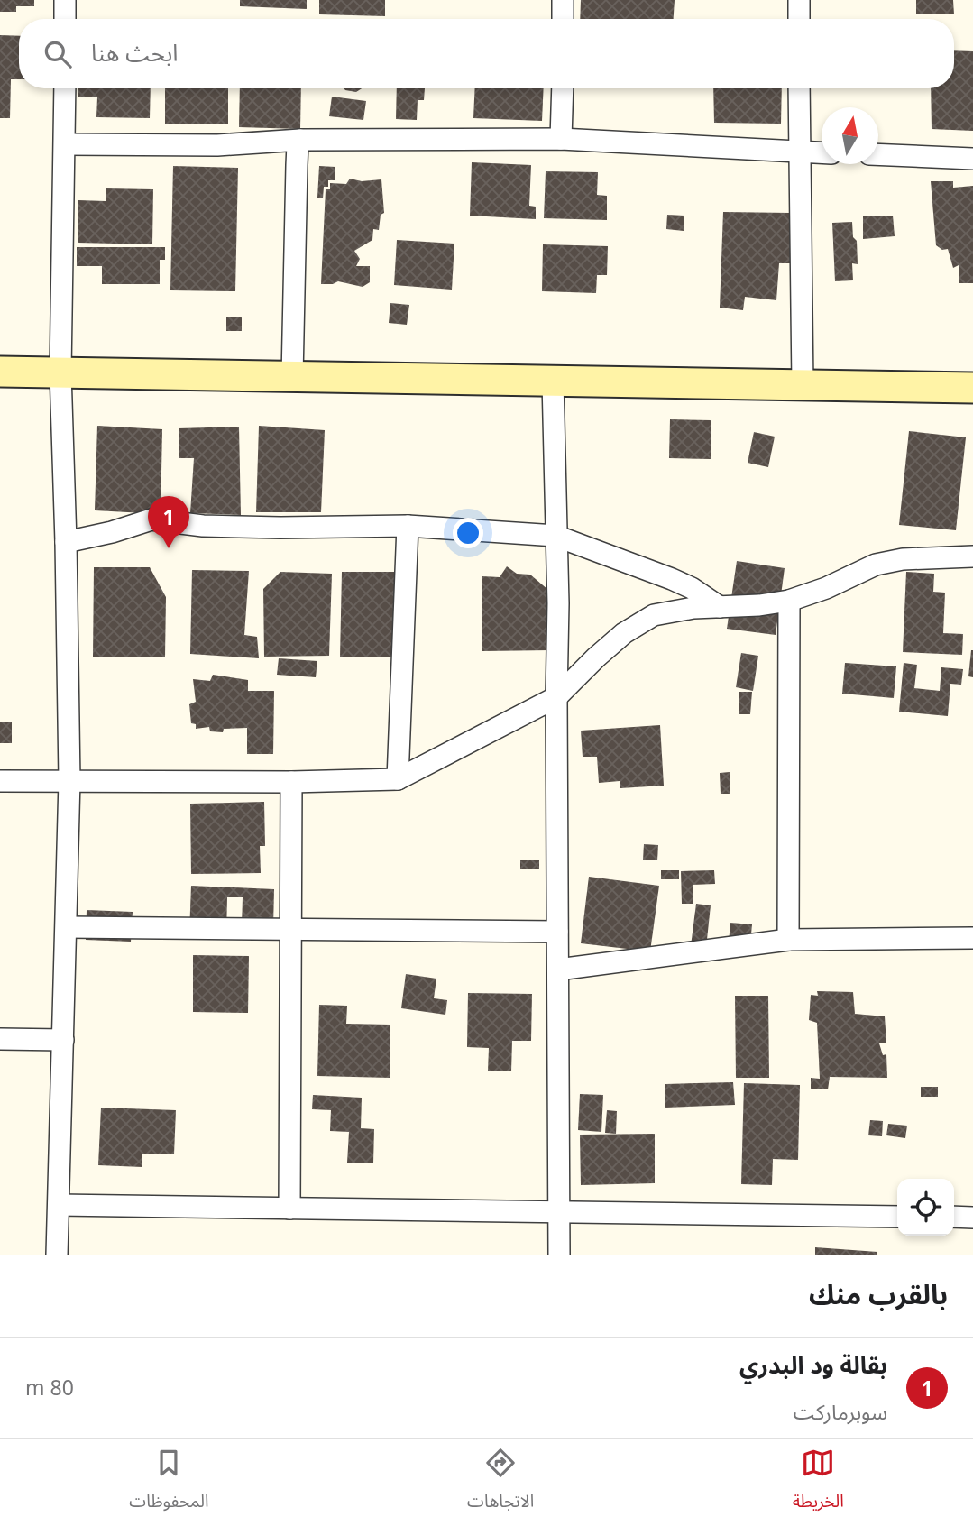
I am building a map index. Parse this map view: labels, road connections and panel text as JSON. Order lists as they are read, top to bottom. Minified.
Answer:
{"north":"top","page":{"search":"ابحث هنا","pins":"1","heading":"بالقرب منك","list":[{"mark":"1","name":"بقالة ود البدري","note":"سوبرماركت","value":"80 m"}],"nav":["الخريطة","الاتجاهات","المحفوظات"]}}
